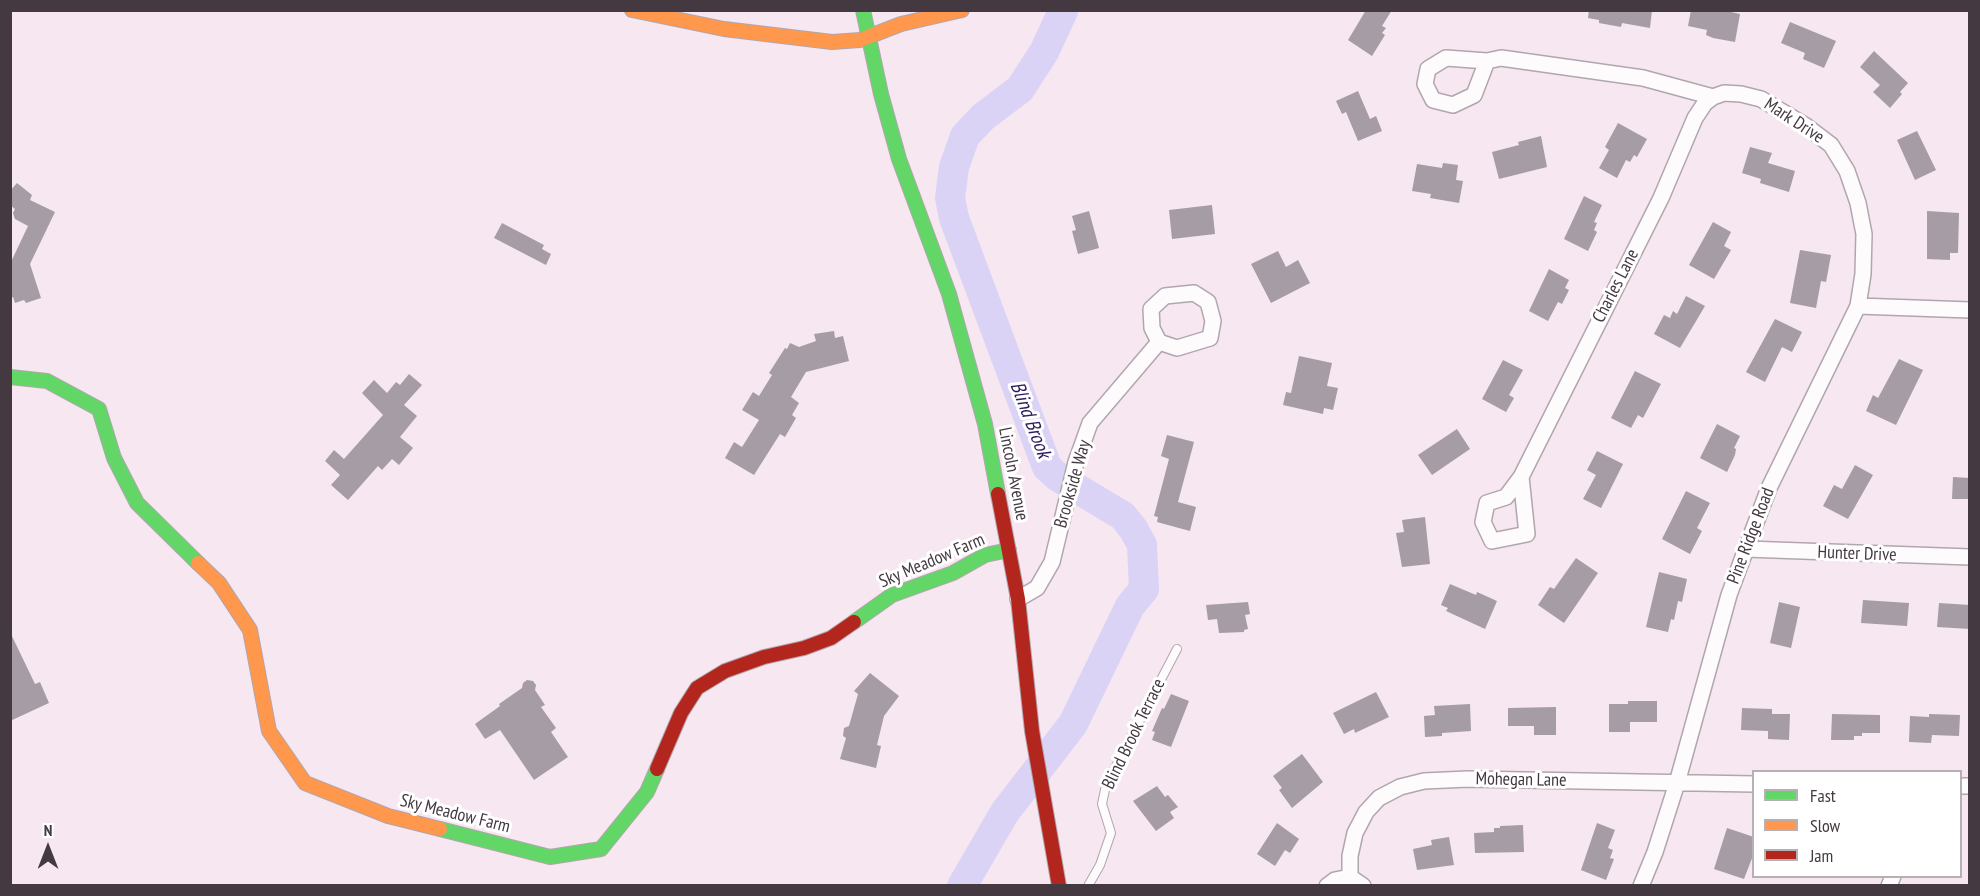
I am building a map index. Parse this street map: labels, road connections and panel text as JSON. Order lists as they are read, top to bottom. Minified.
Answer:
{"streets":{"main road":["Lincoln Avenue","Sky Meadow Farm"],"street":["Mark Drive","Charles Lane","Brookside Way","Pine Ridge Road","Hunter Drive","Mohegan Lane"],"lane":["Blind Brook Terrace"]},"crossings":[["Mark Drive","Charles Lane"],["Mark Drive","Pine Ridge Road"],["Lincoln Avenue","Brookside Way"],["Lincoln Avenue","Sky Meadow Farm"],["Pine Ridge Road","Hunter Drive"],["Pine Ridge Road","Mohegan Lane"]],"water":["Blind Brook"],"legend":["Fast","Slow","Jam"],"north":"top"}
